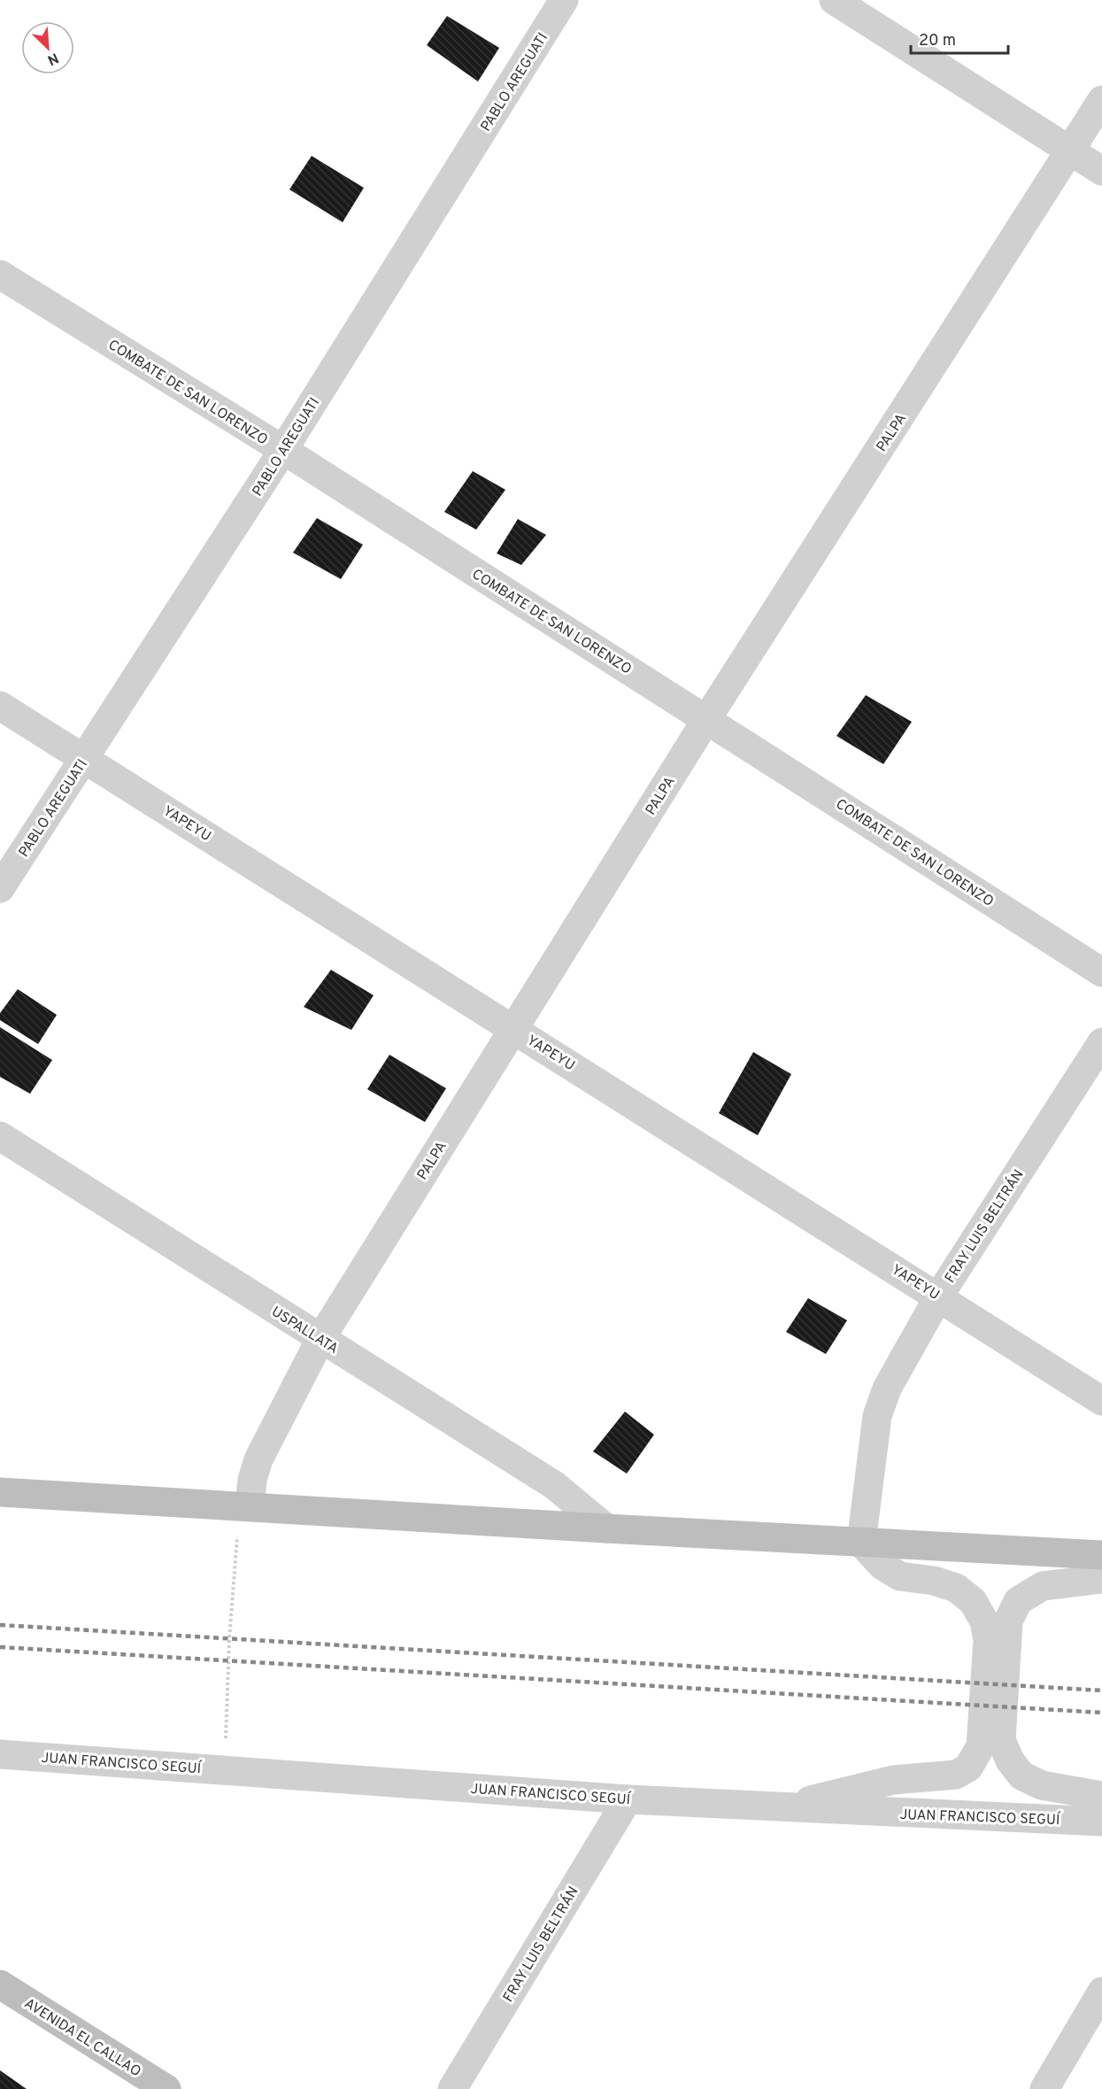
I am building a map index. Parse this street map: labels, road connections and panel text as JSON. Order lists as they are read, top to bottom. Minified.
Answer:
{"streets":{"street":["PABLO AREGUATI","COMBATE DE SAN LORENZO","PALPA","YAPEYU","FRAY LUIS BELTRÁN","USPALLATA","JUAN FRANCISCO SEGUÍ","AVENIDA EL CALLAO"]},"crossings":[["PABLO AREGUATI","COMBATE DE SAN LORENZO"],["PABLO AREGUATI","YAPEYU"],["COMBATE DE SAN LORENZO","PALPA"],["PALPA","YAPEYU"],["PALPA","USPALLATA"],["YAPEYU","FRAY LUIS BELTRÁN"],["FRAY LUIS BELTRÁN","JUAN FRANCISCO SEGUÍ"]],"scale_bar":"20 m","north":"bottom right"}
